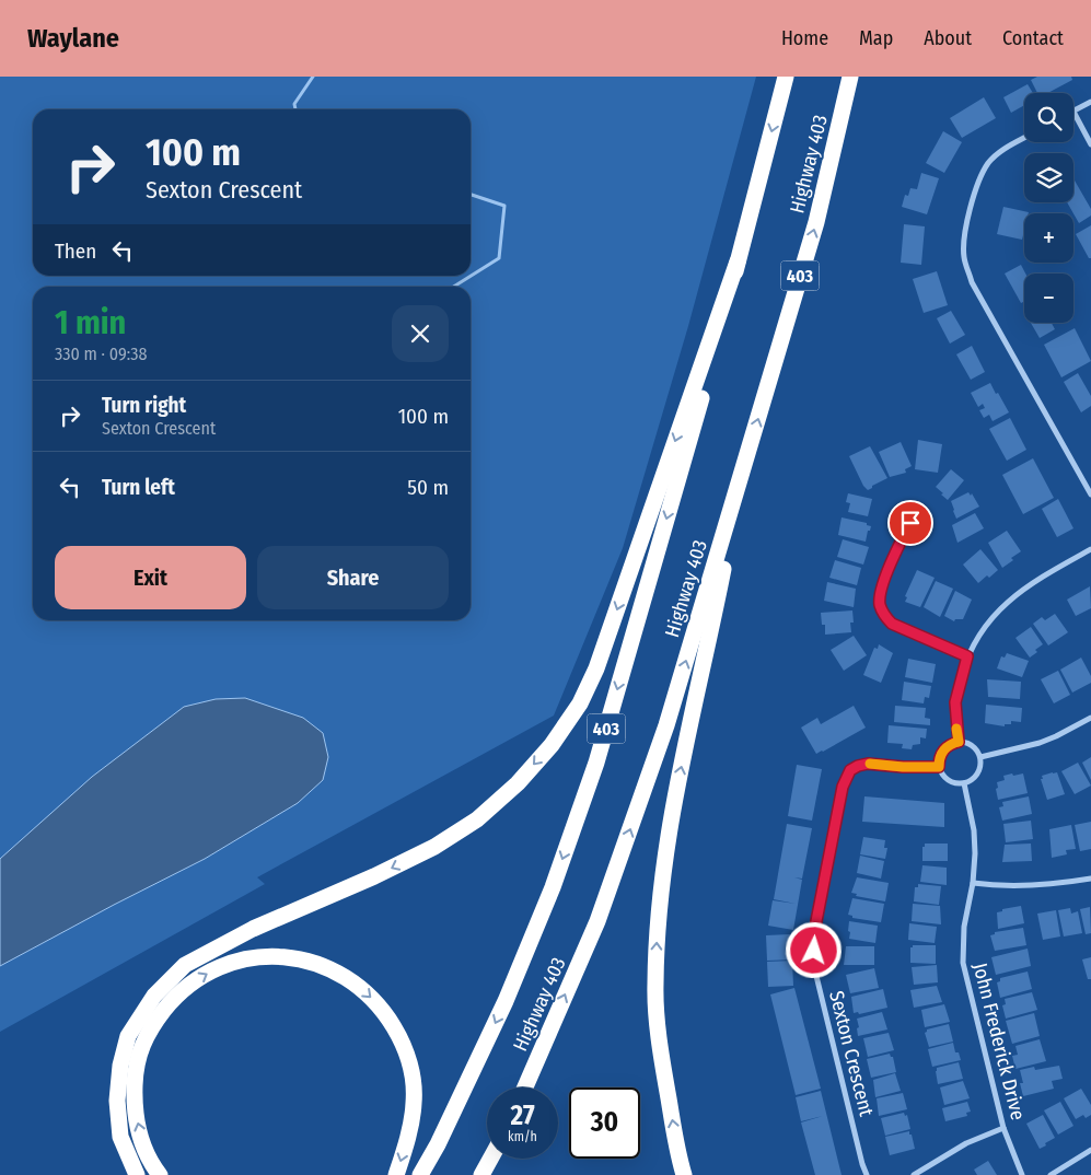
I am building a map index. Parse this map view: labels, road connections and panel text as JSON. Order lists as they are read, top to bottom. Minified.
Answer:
{"streets":{"highway":["Highway 403","403"],"street":["John Frederick Drive","Sexton Crescent"]},"crossings":[["Highway 403","403"],["John Frederick Drive","Sexton Crescent"]],"page":{"header":"Waylane","nav":["Home","Map","About","Contact"],"map_buttons":["+","−"],"turn":["100 m","Sexton Crescent"],"then":"Then","heading":["1 min","330 m · 09:38"],"list":[{"name":"Turn right","note":"Sexton Crescent","value":"100 m"},{"name":"Turn left","value":"50 m"}],"buttons":["Exit","Share"],"speed":"27 km/h","limit":"30"}}
